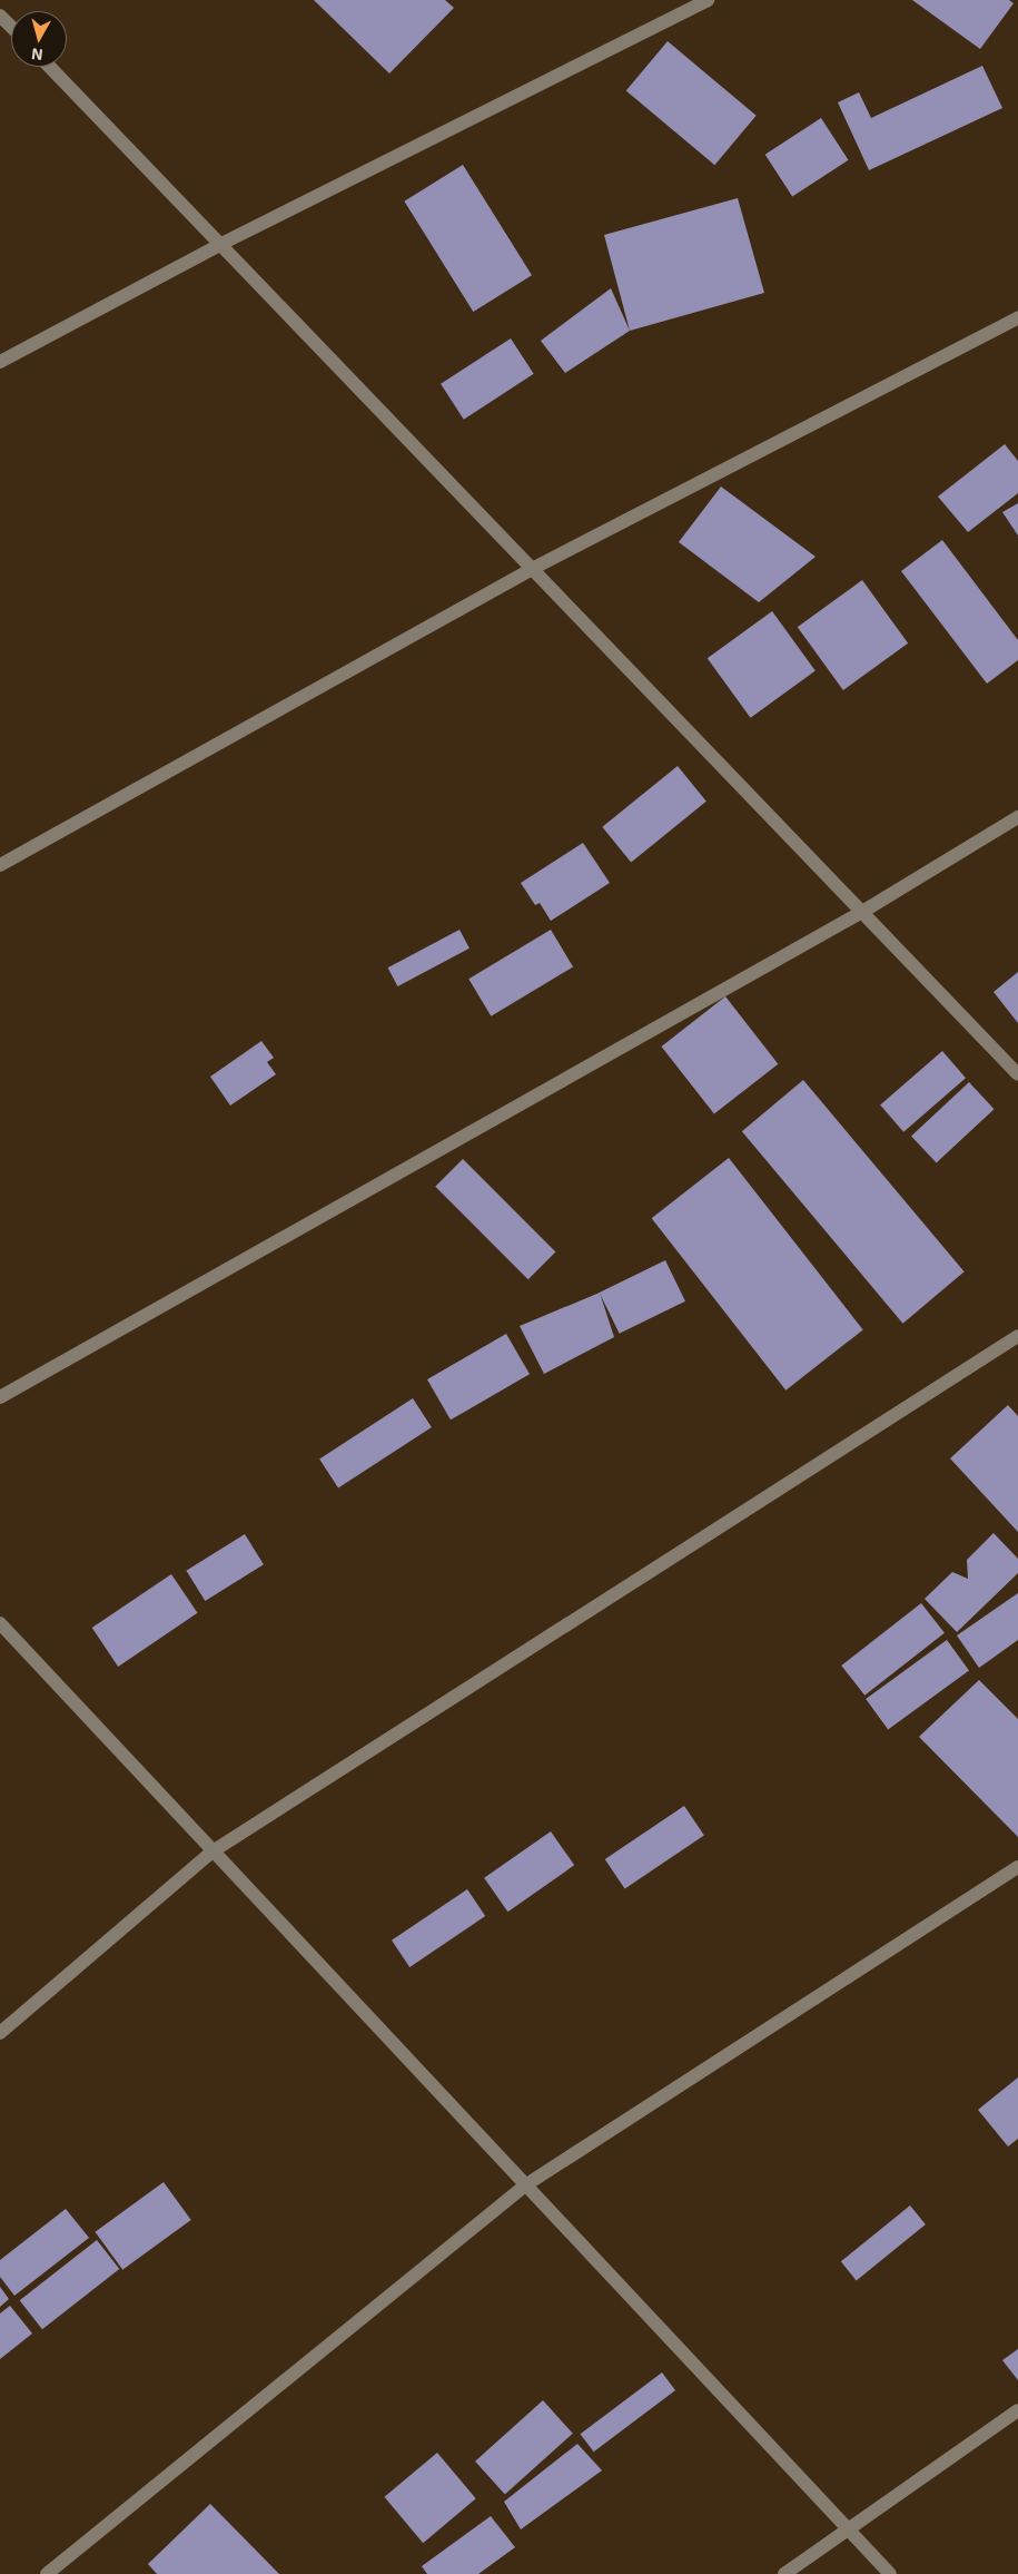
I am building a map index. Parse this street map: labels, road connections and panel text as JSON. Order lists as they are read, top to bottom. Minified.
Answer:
{"north":"bottom"}
